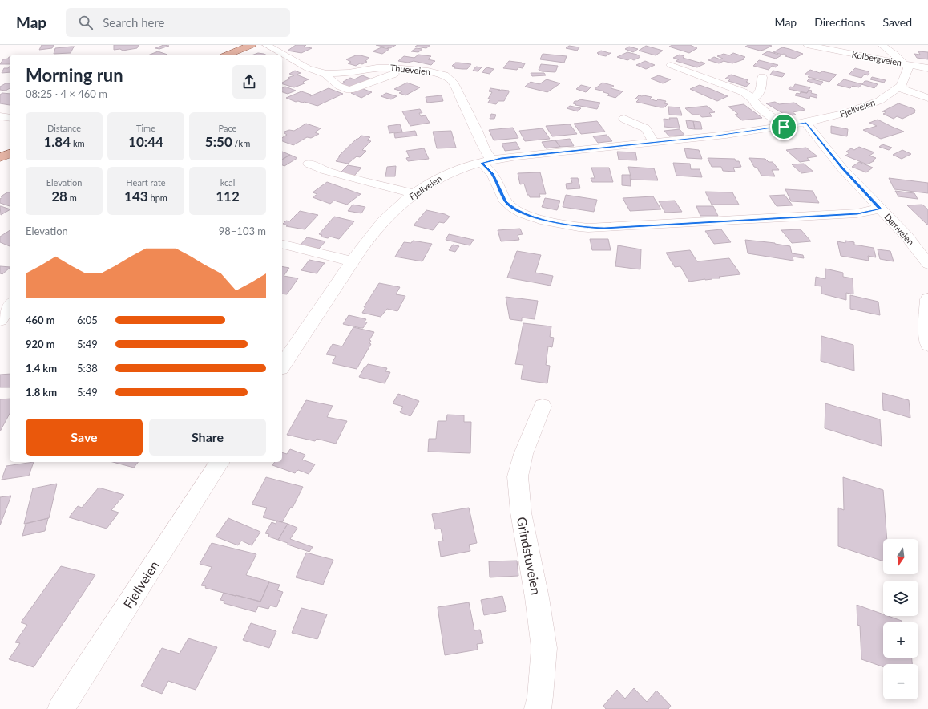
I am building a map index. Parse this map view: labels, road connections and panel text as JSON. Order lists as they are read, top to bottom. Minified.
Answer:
{"streets":{"street":["Kolbergveien","Thueveien","Fjellveien","Damveien","Grindstuveien"]},"crossings":[["Kolbergveien","Fjellveien"],["Thueveien","Fjellveien"],["Thueveien","Damveien"],["Fjellveien","Damveien"]],"north":"bottom","page":{"header":"Map","search":"Search here","nav":["Map","Directions","Saved"],"heading":["Morning run","08:25 · 4 × 460 m"],"stats":[["Distance","1.84 km"],["Time","10:44"],["Pace","5:50 /km"],["Elevation","28 m"],["Heart rate","143 bpm"],["kcal","112"]],"chart":["Elevation","98–103 m"],"list":[{"name":"460 m","note":"6:05"},{"name":"920 m","note":"5:49"},{"name":"1.4 km","note":"5:38"},{"name":"1.8 km","note":"5:49"}],"buttons":["Save","Share"],"map_buttons":["+","−"]}}
